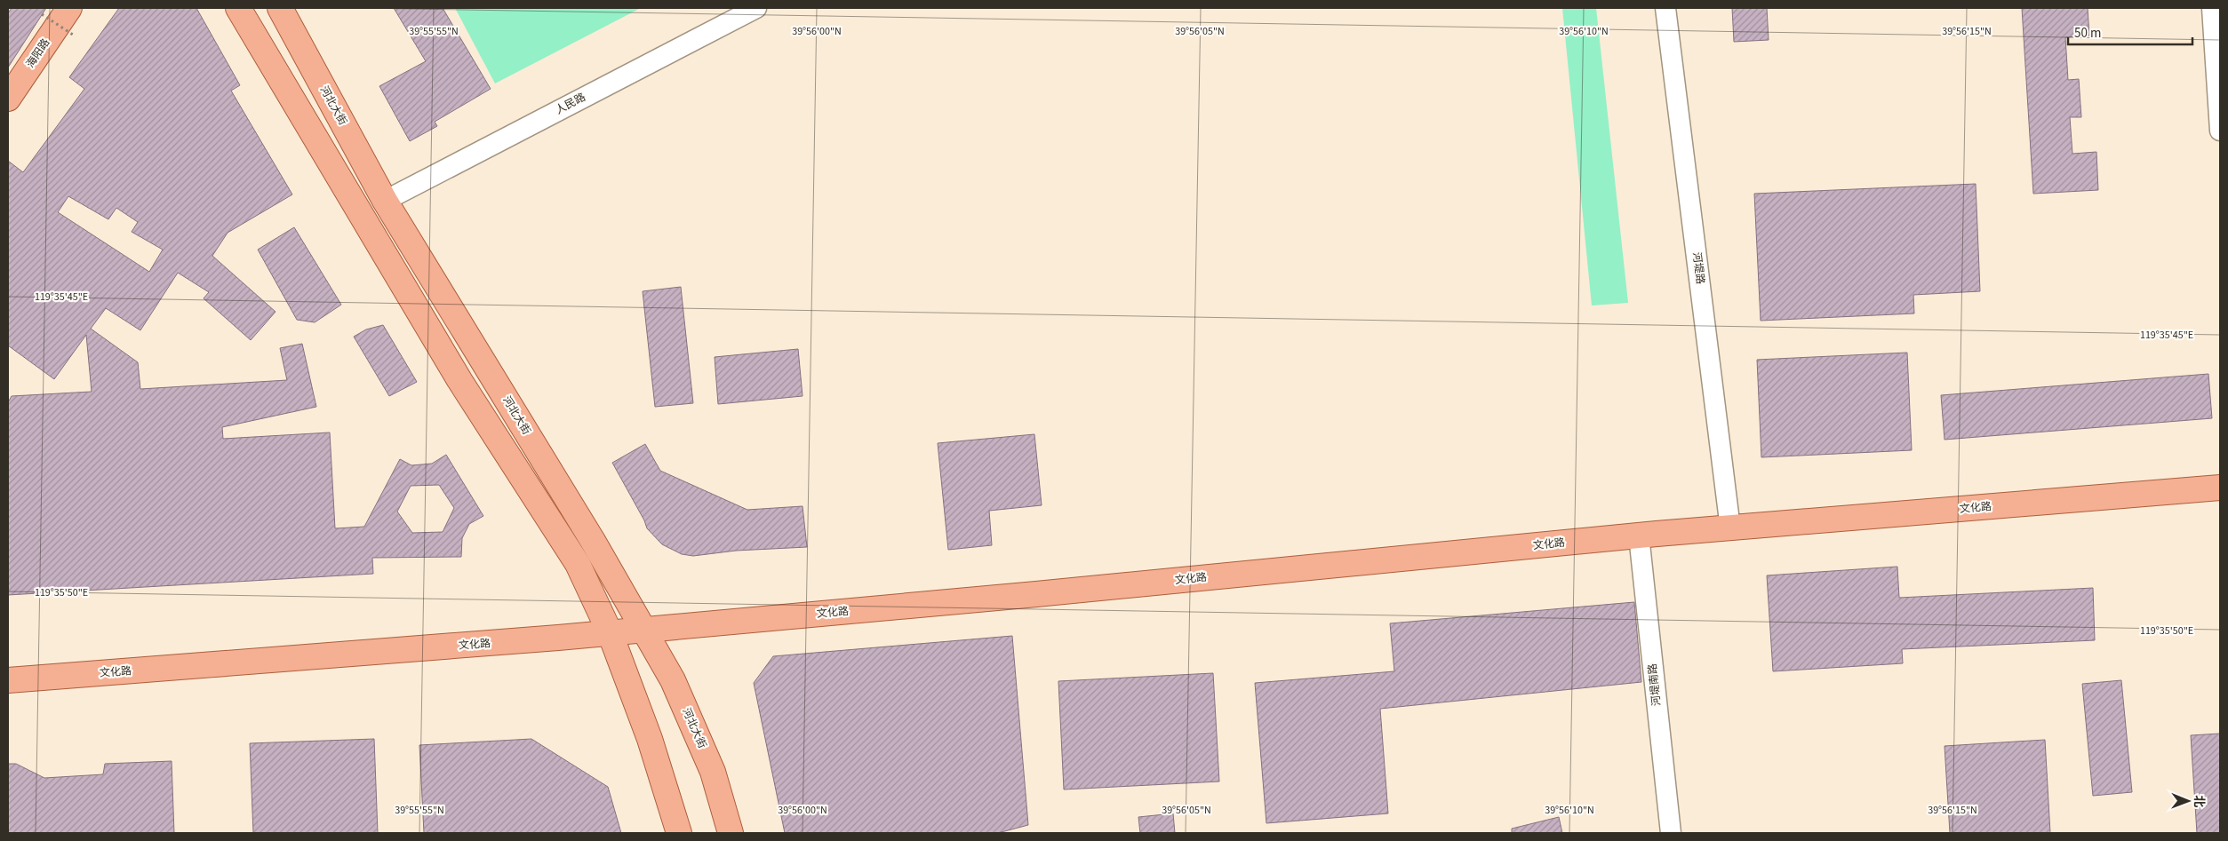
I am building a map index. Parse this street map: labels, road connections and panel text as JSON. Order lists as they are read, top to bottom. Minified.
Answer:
{"streets":{"main road":["海阳路","河北大街","文化路"],"street":["人民路","河堤路","河堤南路"]},"crossings":[["人民路","河北大街"],["河北大街","文化路"],["河堤路","文化路"],["文化路","河堤南路"]],"scale_bar":"50 m","north":"right","coordinates":["39°55'55\"N","39°56'00\"N","39°56'05\"N","39°56'10\"N","39°56'15\"N","119°35'45\"E","119°35'50\"E"]}
